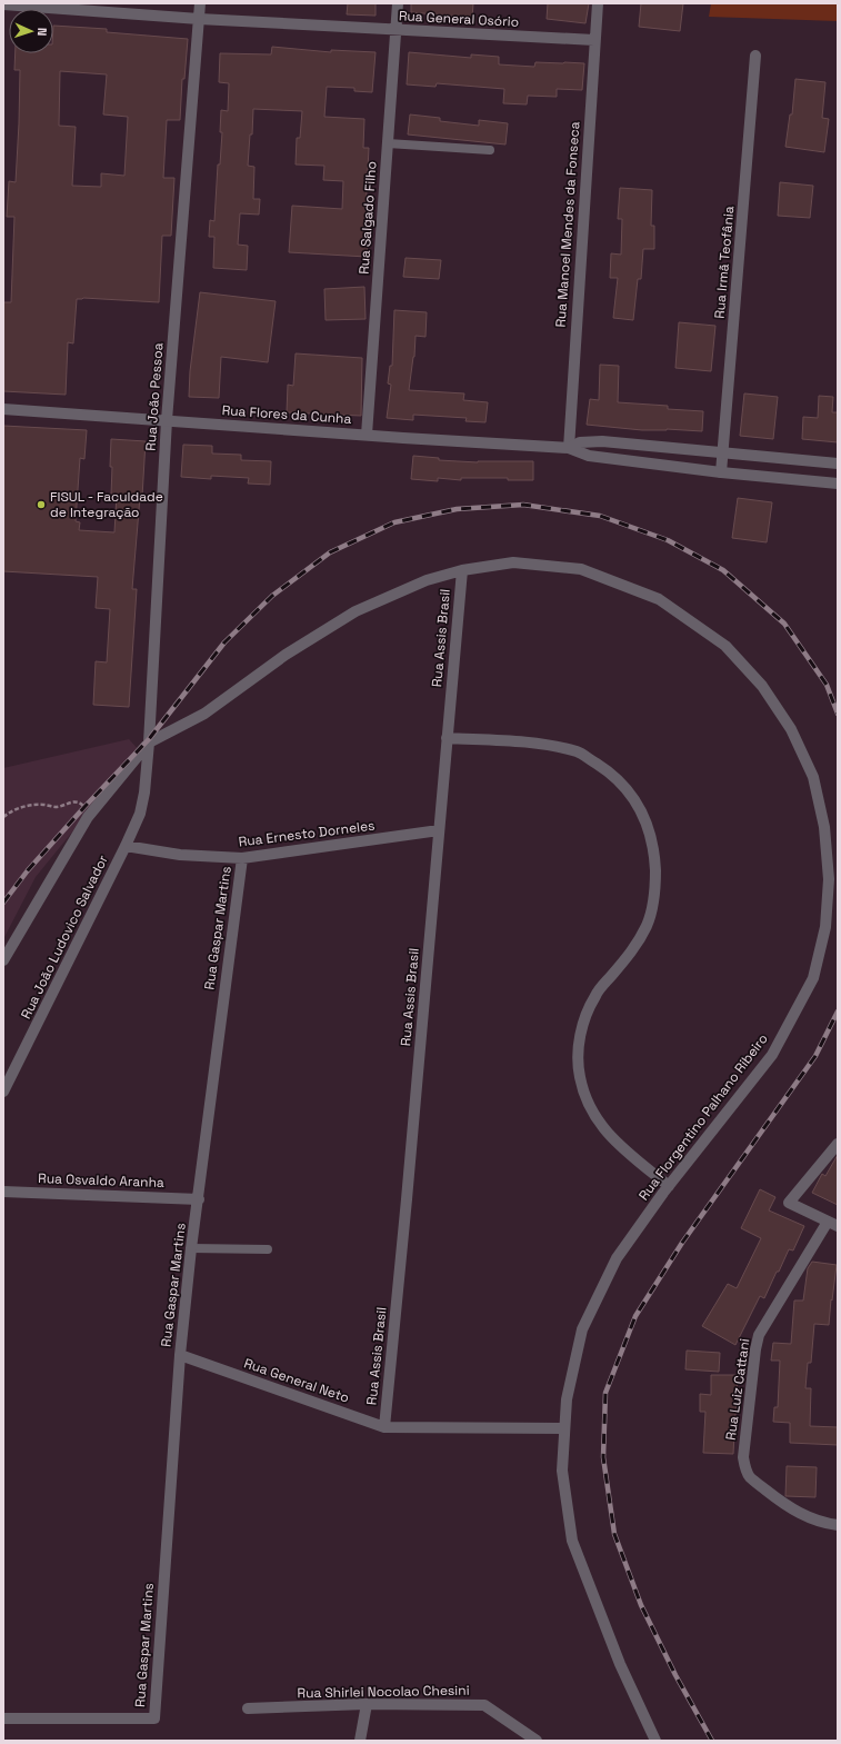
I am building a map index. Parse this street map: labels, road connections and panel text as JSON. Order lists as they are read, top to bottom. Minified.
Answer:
{"streets":{"street":["Rua General Osório","Rua Salgado Filho","Rua Manoel Mendes da Fonseca","Rua Irmã Teofânia","Rua João Pessoa","Rua Flores da Cunha","Rua Assis Brasil","Rua Ernesto Dorneles","Rua Gaspar Martins","Rua João Ludovico Salvador","Rua Florgentino Palhano Ribeiro","Rua Osvaldo Aranha","Rua General Neto","Rua Luiz Cattani","Rua Shirlei Nocolao Chesini"]},"crossings":[["Rua General Osório","Rua Salgado Filho"],["Rua General Osório","Rua Manoel Mendes da Fonseca"],["Rua General Osório","Rua João Pessoa"],["Rua Salgado Filho","Rua Flores da Cunha"],["Rua Manoel Mendes da Fonseca","Rua Flores da Cunha"],["Rua Irmã Teofânia","Rua Flores da Cunha"],["Rua João Pessoa","Rua Flores da Cunha"],["Rua João Pessoa","Rua João Ludovico Salvador"],["Rua João Pessoa","Rua Florgentino Palhano Ribeiro"],["Rua Assis Brasil","Rua Ernesto Dorneles"],["Rua Assis Brasil","Rua Florgentino Palhano Ribeiro"],["Rua Assis Brasil","Rua General Neto"],["Rua Ernesto Dorneles","Rua Gaspar Martins"],["Rua Ernesto Dorneles","Rua João Ludovico Salvador"],["Rua Gaspar Martins","Rua Osvaldo Aranha"],["Rua Gaspar Martins","Rua General Neto"],["Rua Florgentino Palhano Ribeiro","Rua General Neto"]],"places":["FISUL - Faculdade de Integração"],"north":"right"}
